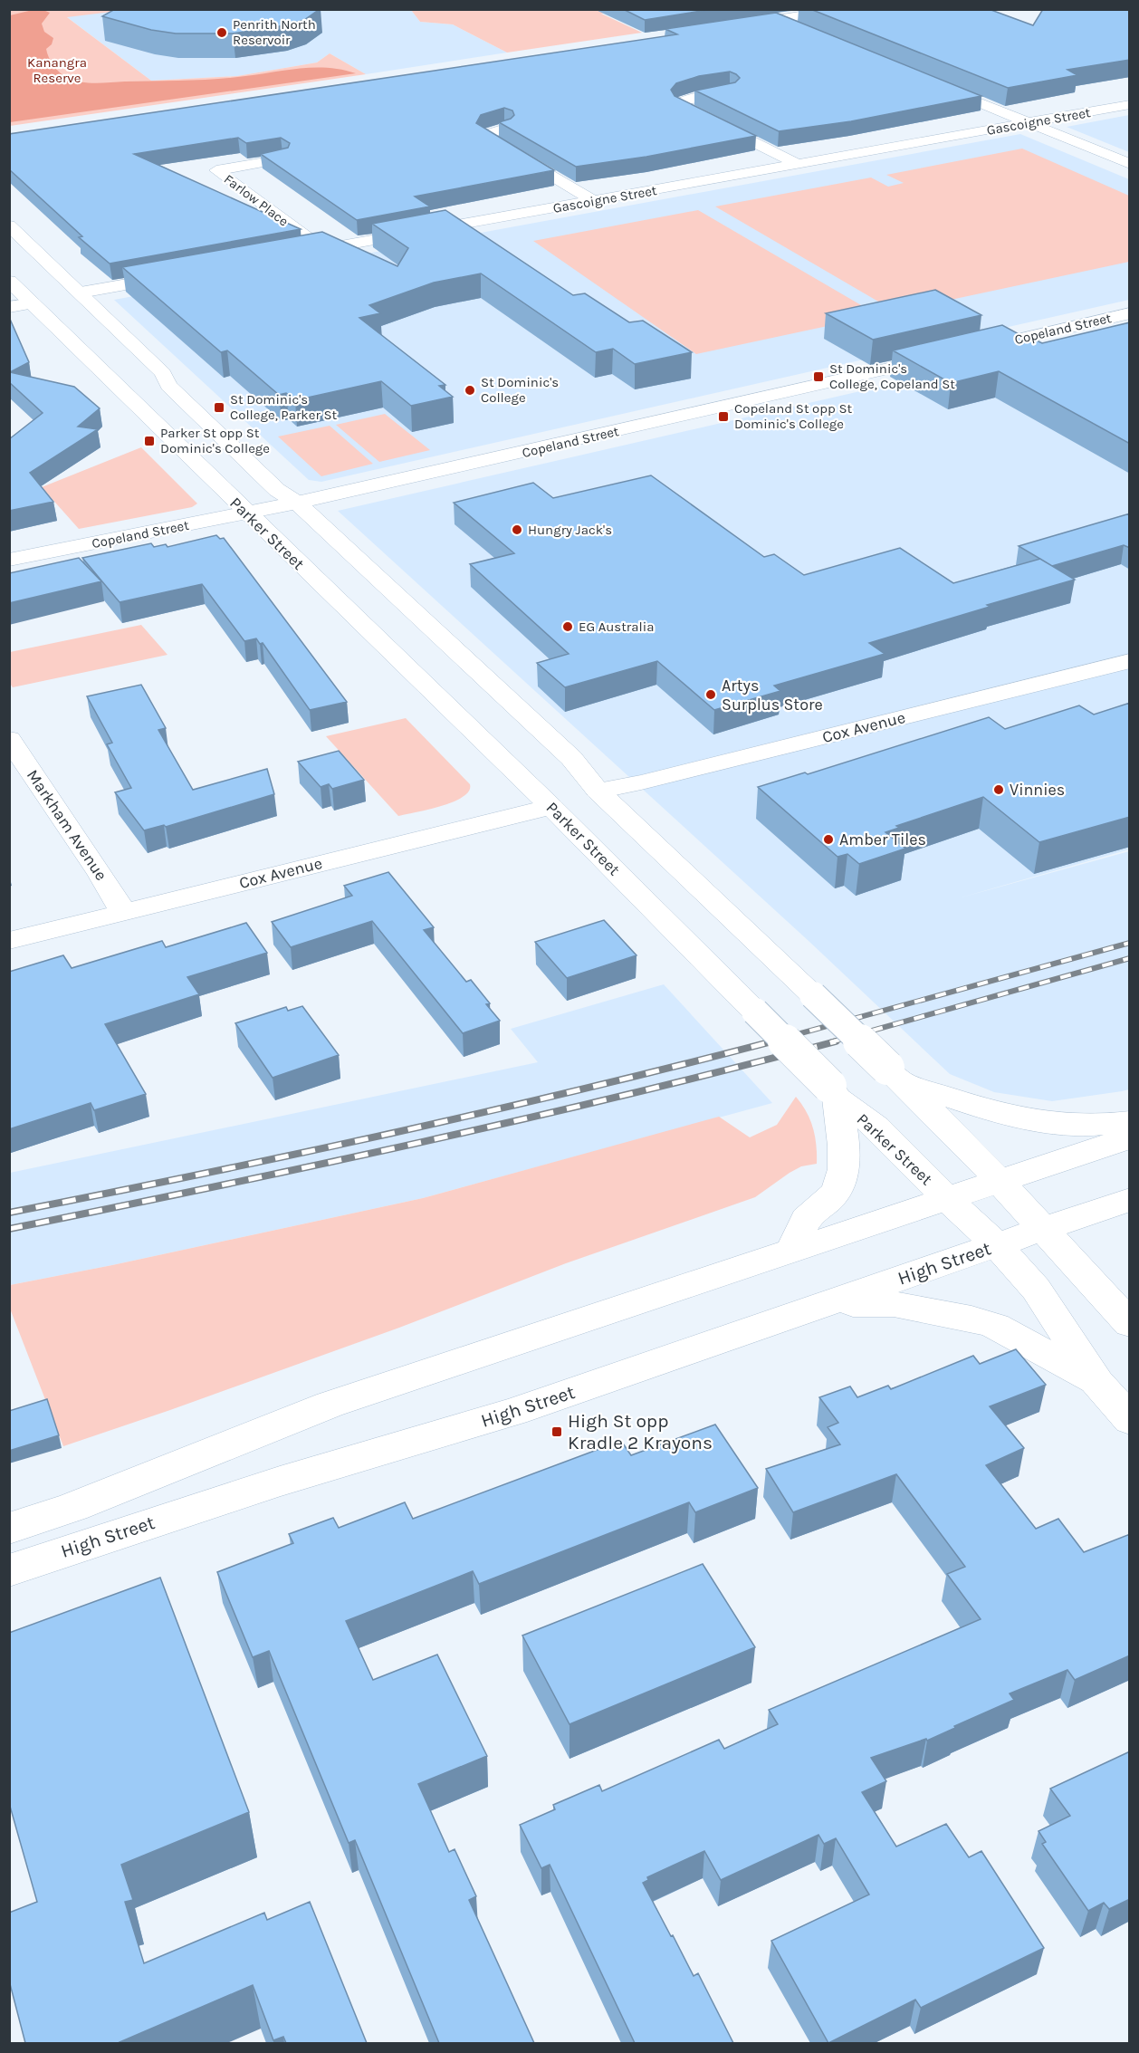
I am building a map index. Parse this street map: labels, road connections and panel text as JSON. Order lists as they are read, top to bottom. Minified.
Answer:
{"streets":{"main road":["Gascoigne Street","Farlow Place","Copeland Street","Parker Street","Cox Avenue","Markham Avenue","High Street"]},"crossings":[["Gascoigne Street","Farlow Place"],["Copeland Street","Parker Street"],["Parker Street","Cox Avenue"],["Parker Street","High Street"],["Cox Avenue","Markham Avenue"]],"parks":["Kanangra Reserve"],"places":{"other":["Penrith North Reservoir","St Dominic's College","Hungry Jack's","EG Australia","Artys Surplus Store","Vinnies","Amber Tiles"],"transit":["St Dominic's College, Copeland St","St Dominic's College, Parker St","Copeland St opp St Dominic's College","Parker St opp St Dominic's College","High St opp Kradle 2 Krayons"]}}
